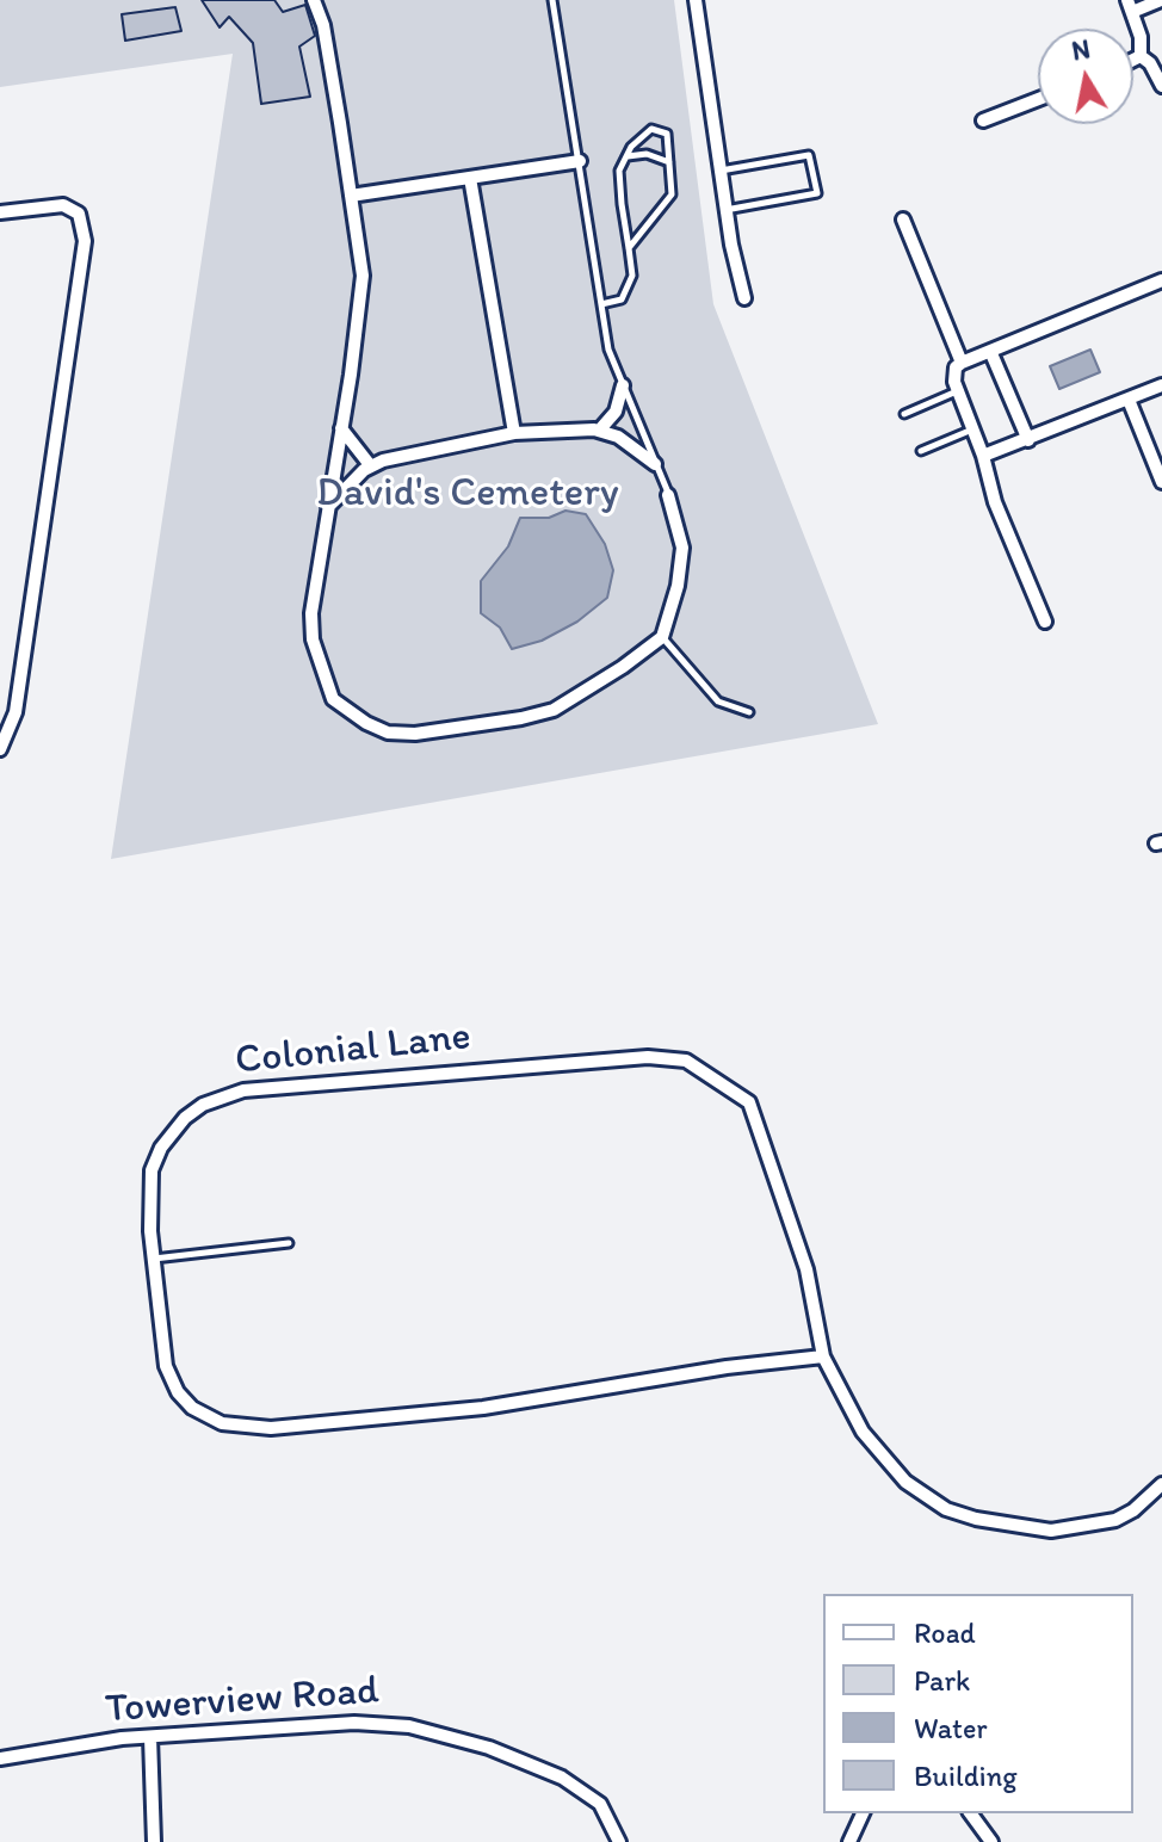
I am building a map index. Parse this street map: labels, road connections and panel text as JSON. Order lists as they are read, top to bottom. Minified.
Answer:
{"streets":{"street":["Colonial Lane","Towerview Road"]},"parks":["David's Cemetery"],"legend":["Road","Park","Water","Building"],"north":"top"}
